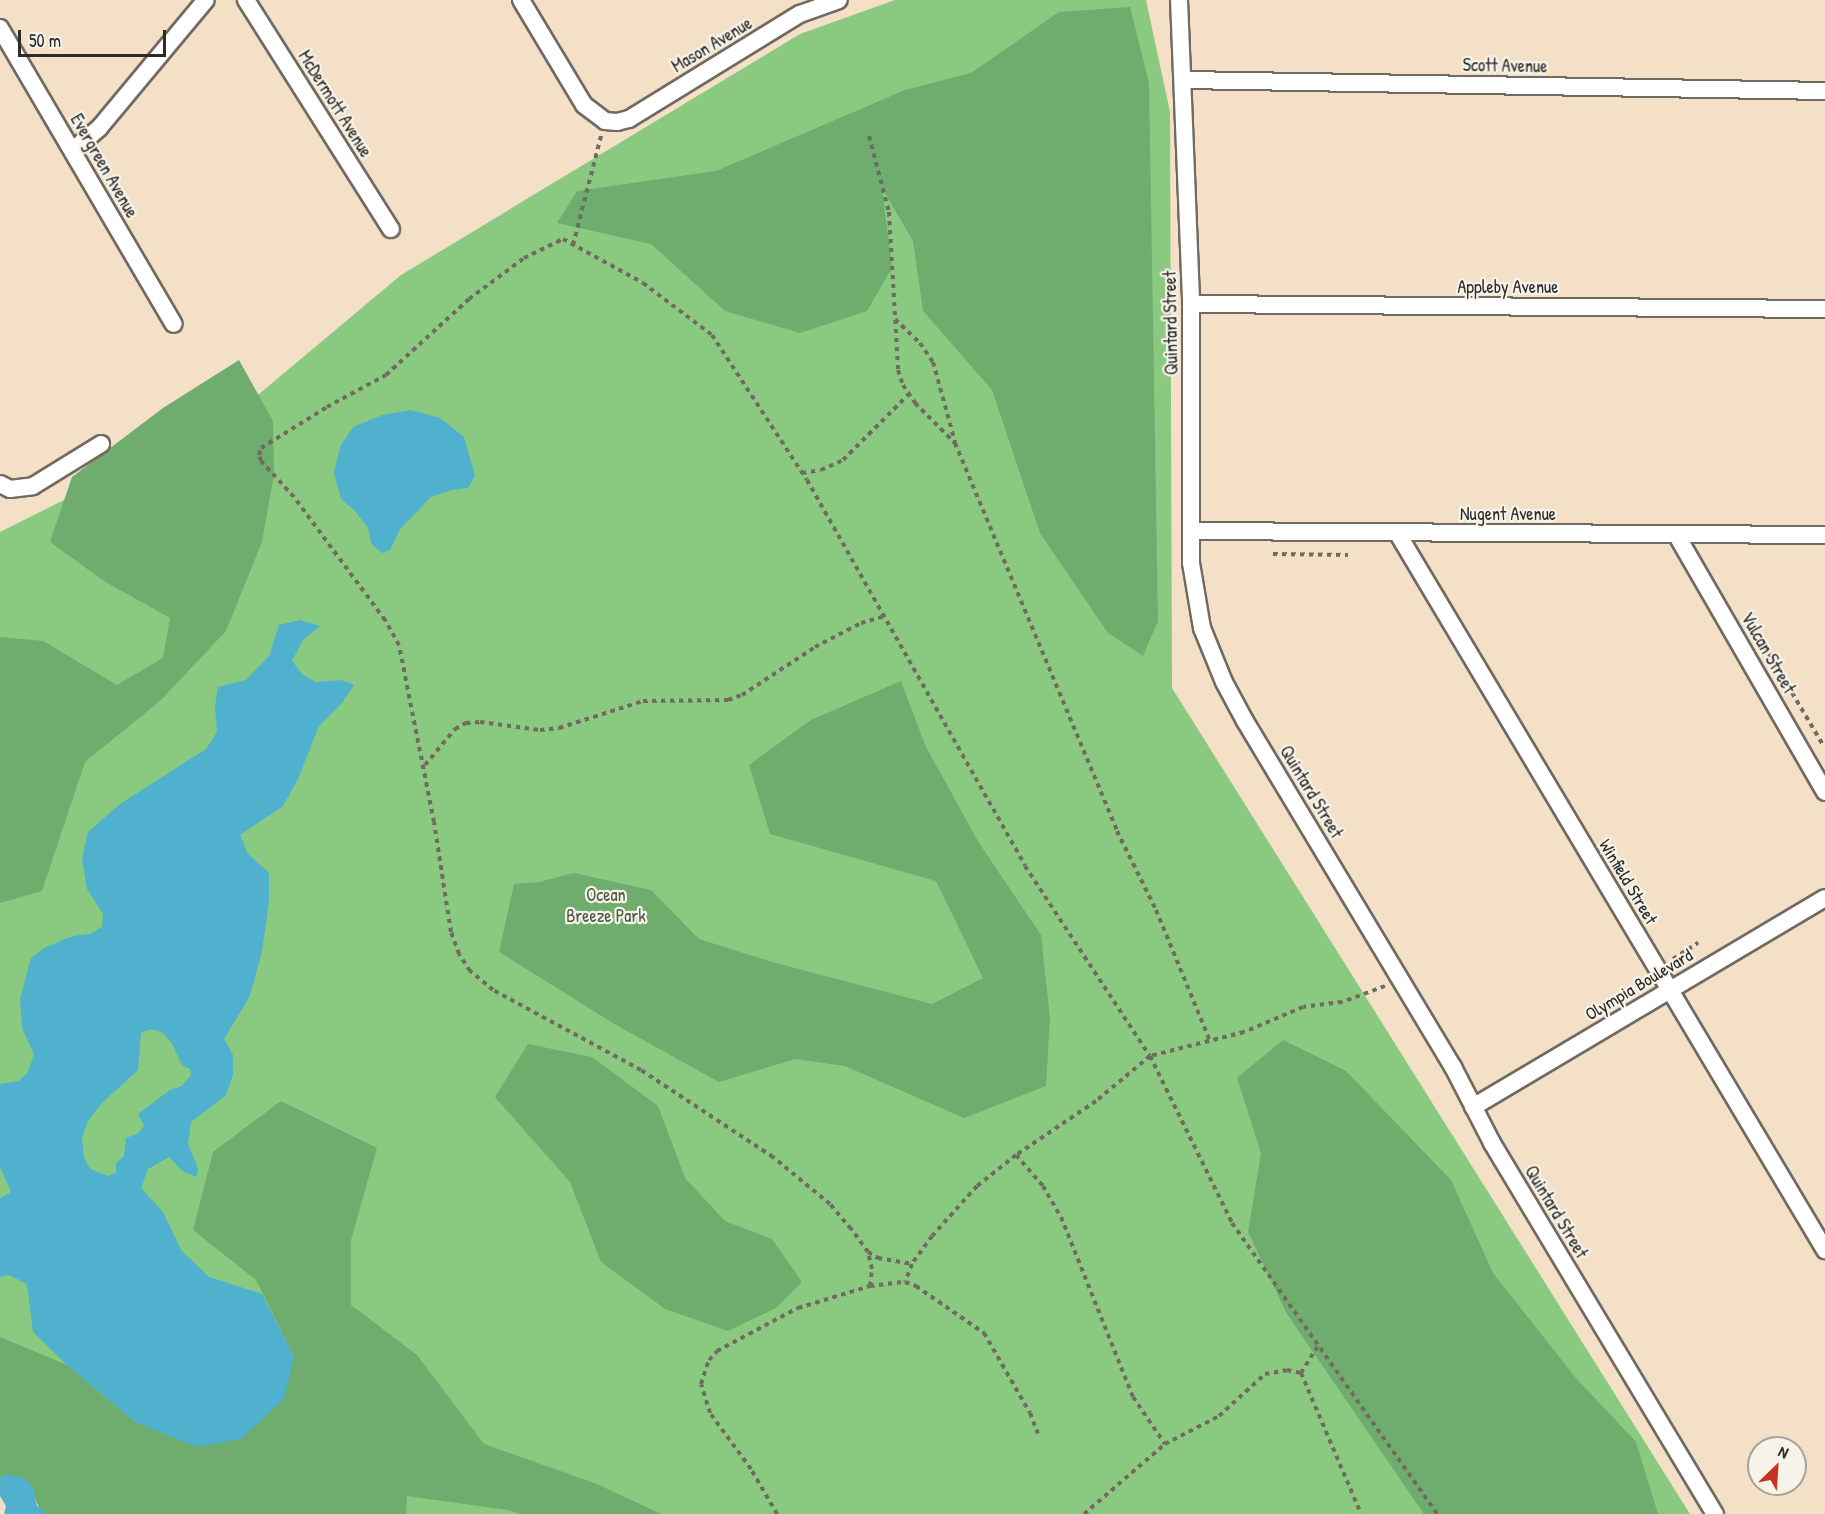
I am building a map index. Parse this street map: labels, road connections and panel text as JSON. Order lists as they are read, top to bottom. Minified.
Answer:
{"streets":{"street":["Mason Avenue","Scott Avenue","McDermott Avenue","Evergreen Avenue","Appleby Avenue","Quintard Street","Nugent Avenue","Vulcan Street","Winfield Street","Olympia Boulevard"]},"crossings":[["Scott Avenue","Quintard Street"],["Appleby Avenue","Quintard Street"],["Quintard Street","Nugent Avenue"],["Quintard Street","Olympia Boulevard"],["Nugent Avenue","Vulcan Street"],["Nugent Avenue","Winfield Street"],["Winfield Street","Olympia Boulevard"]],"parks":["Ocean Breeze Park"],"scale_bar":"50 m","north":"top right"}
